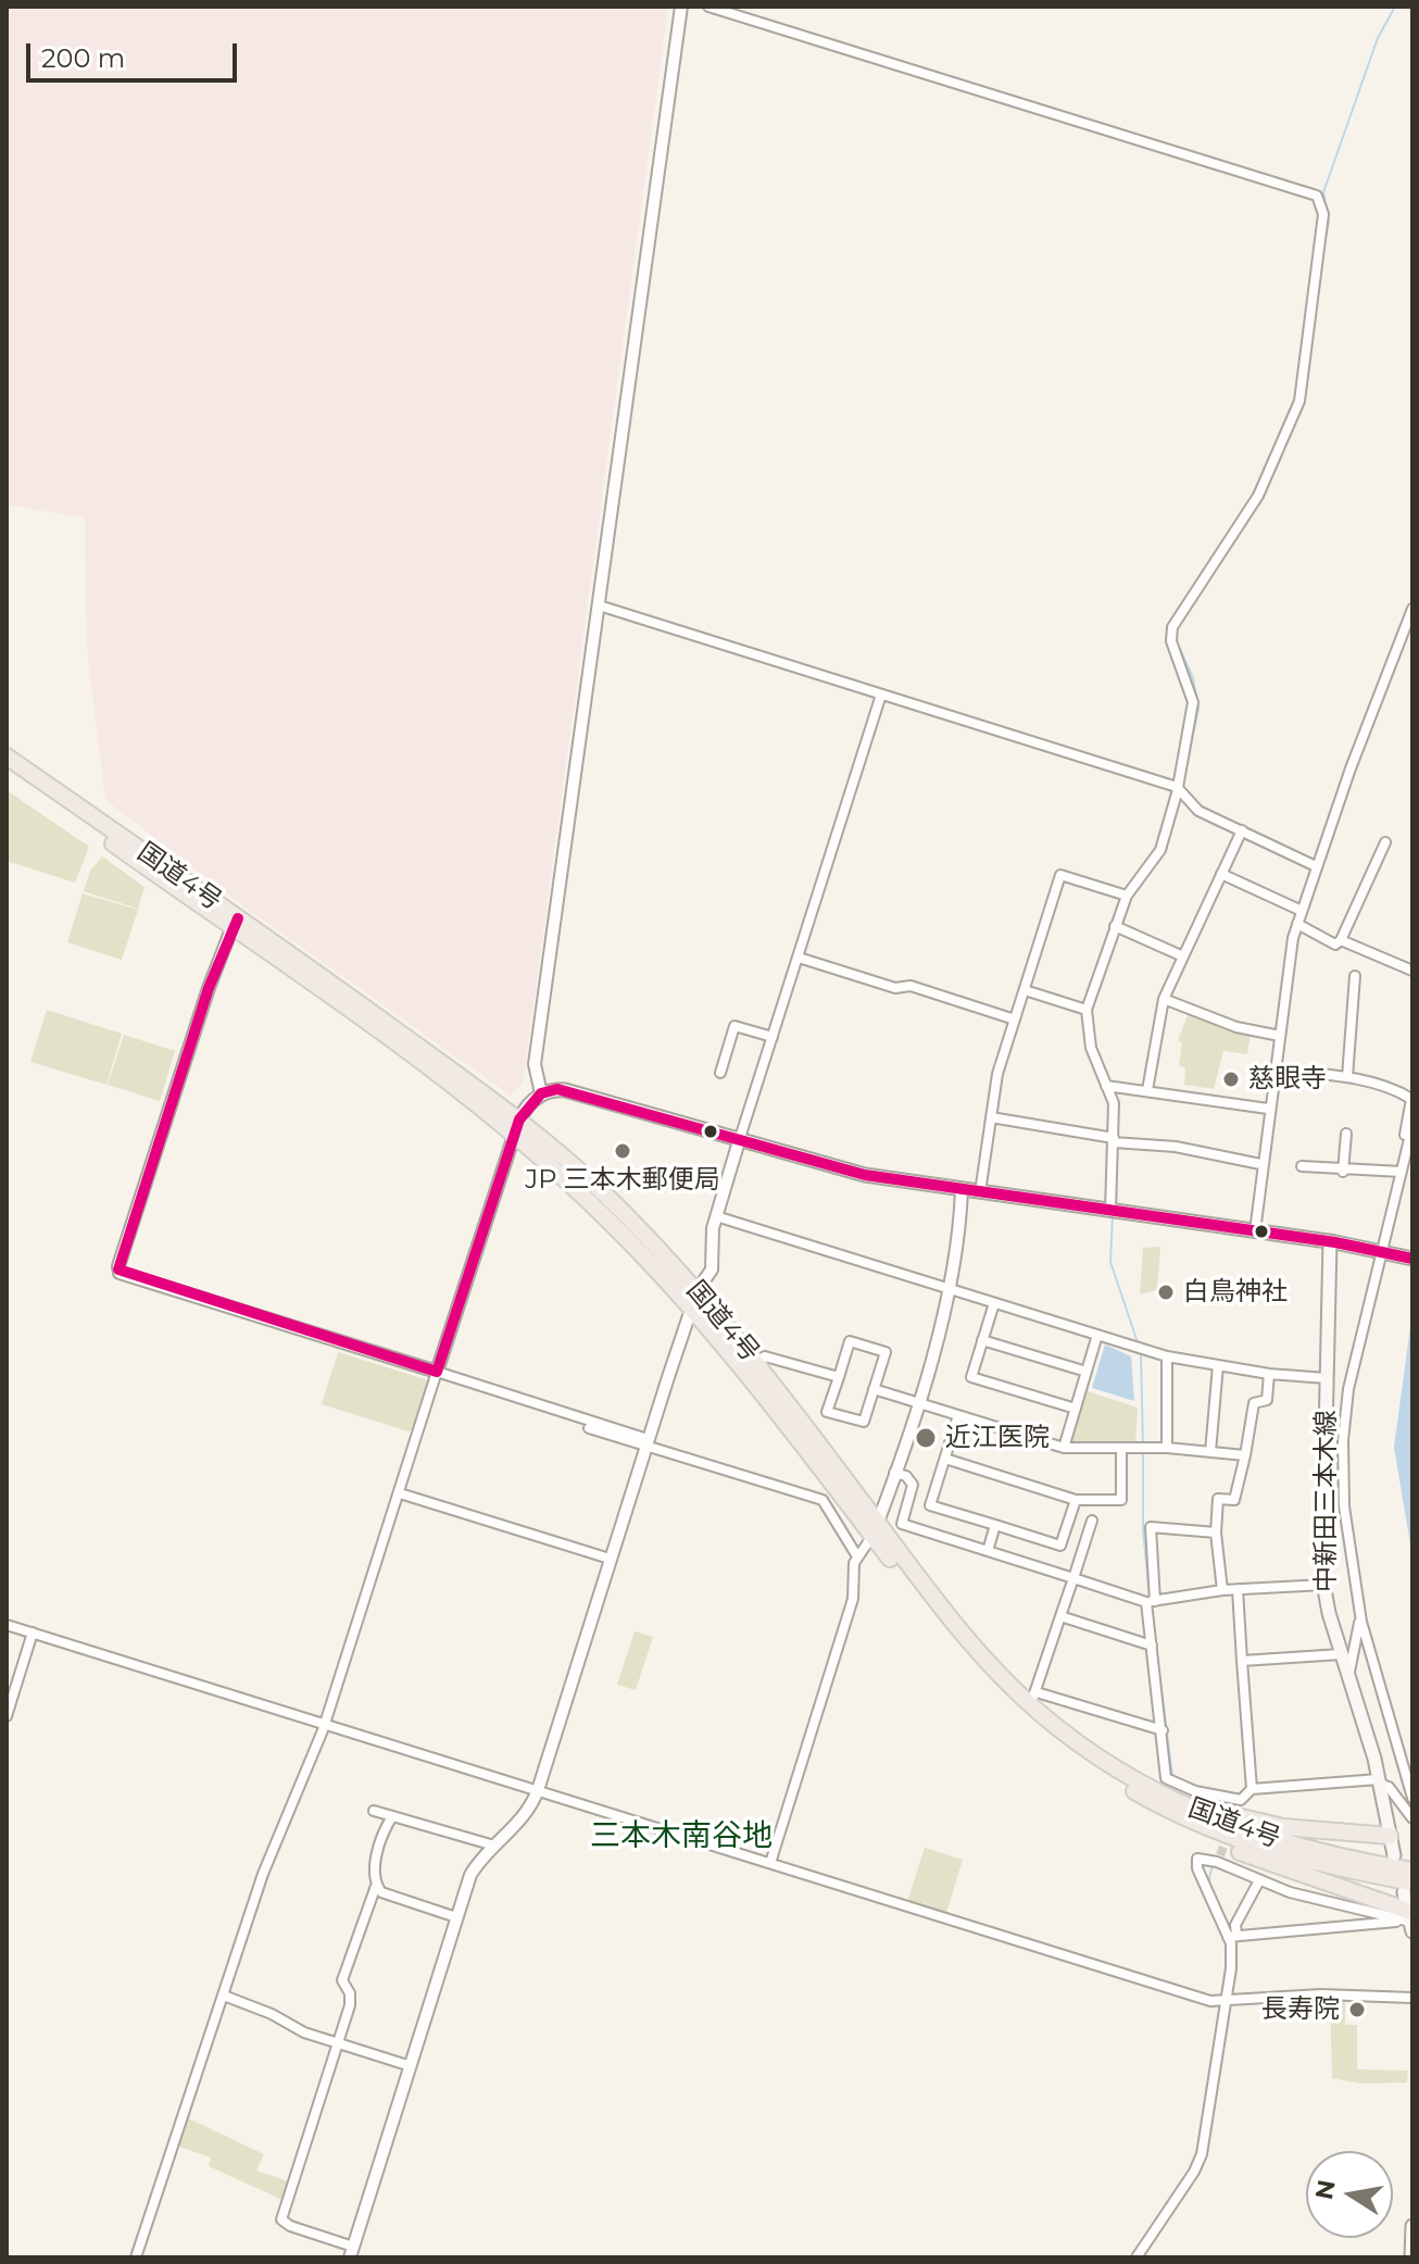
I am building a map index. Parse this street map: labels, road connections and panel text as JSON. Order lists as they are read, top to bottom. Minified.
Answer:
{"streets":{"highway":["国道4号"],"main road":["中新田三本木線"]},"districts":["三本木南谷地"],"places":["慈眼寺","JP 三本木郵便局","白鳥神社","近江医院","長寿院"],"scale_bar":"200 m","north":"left"}
